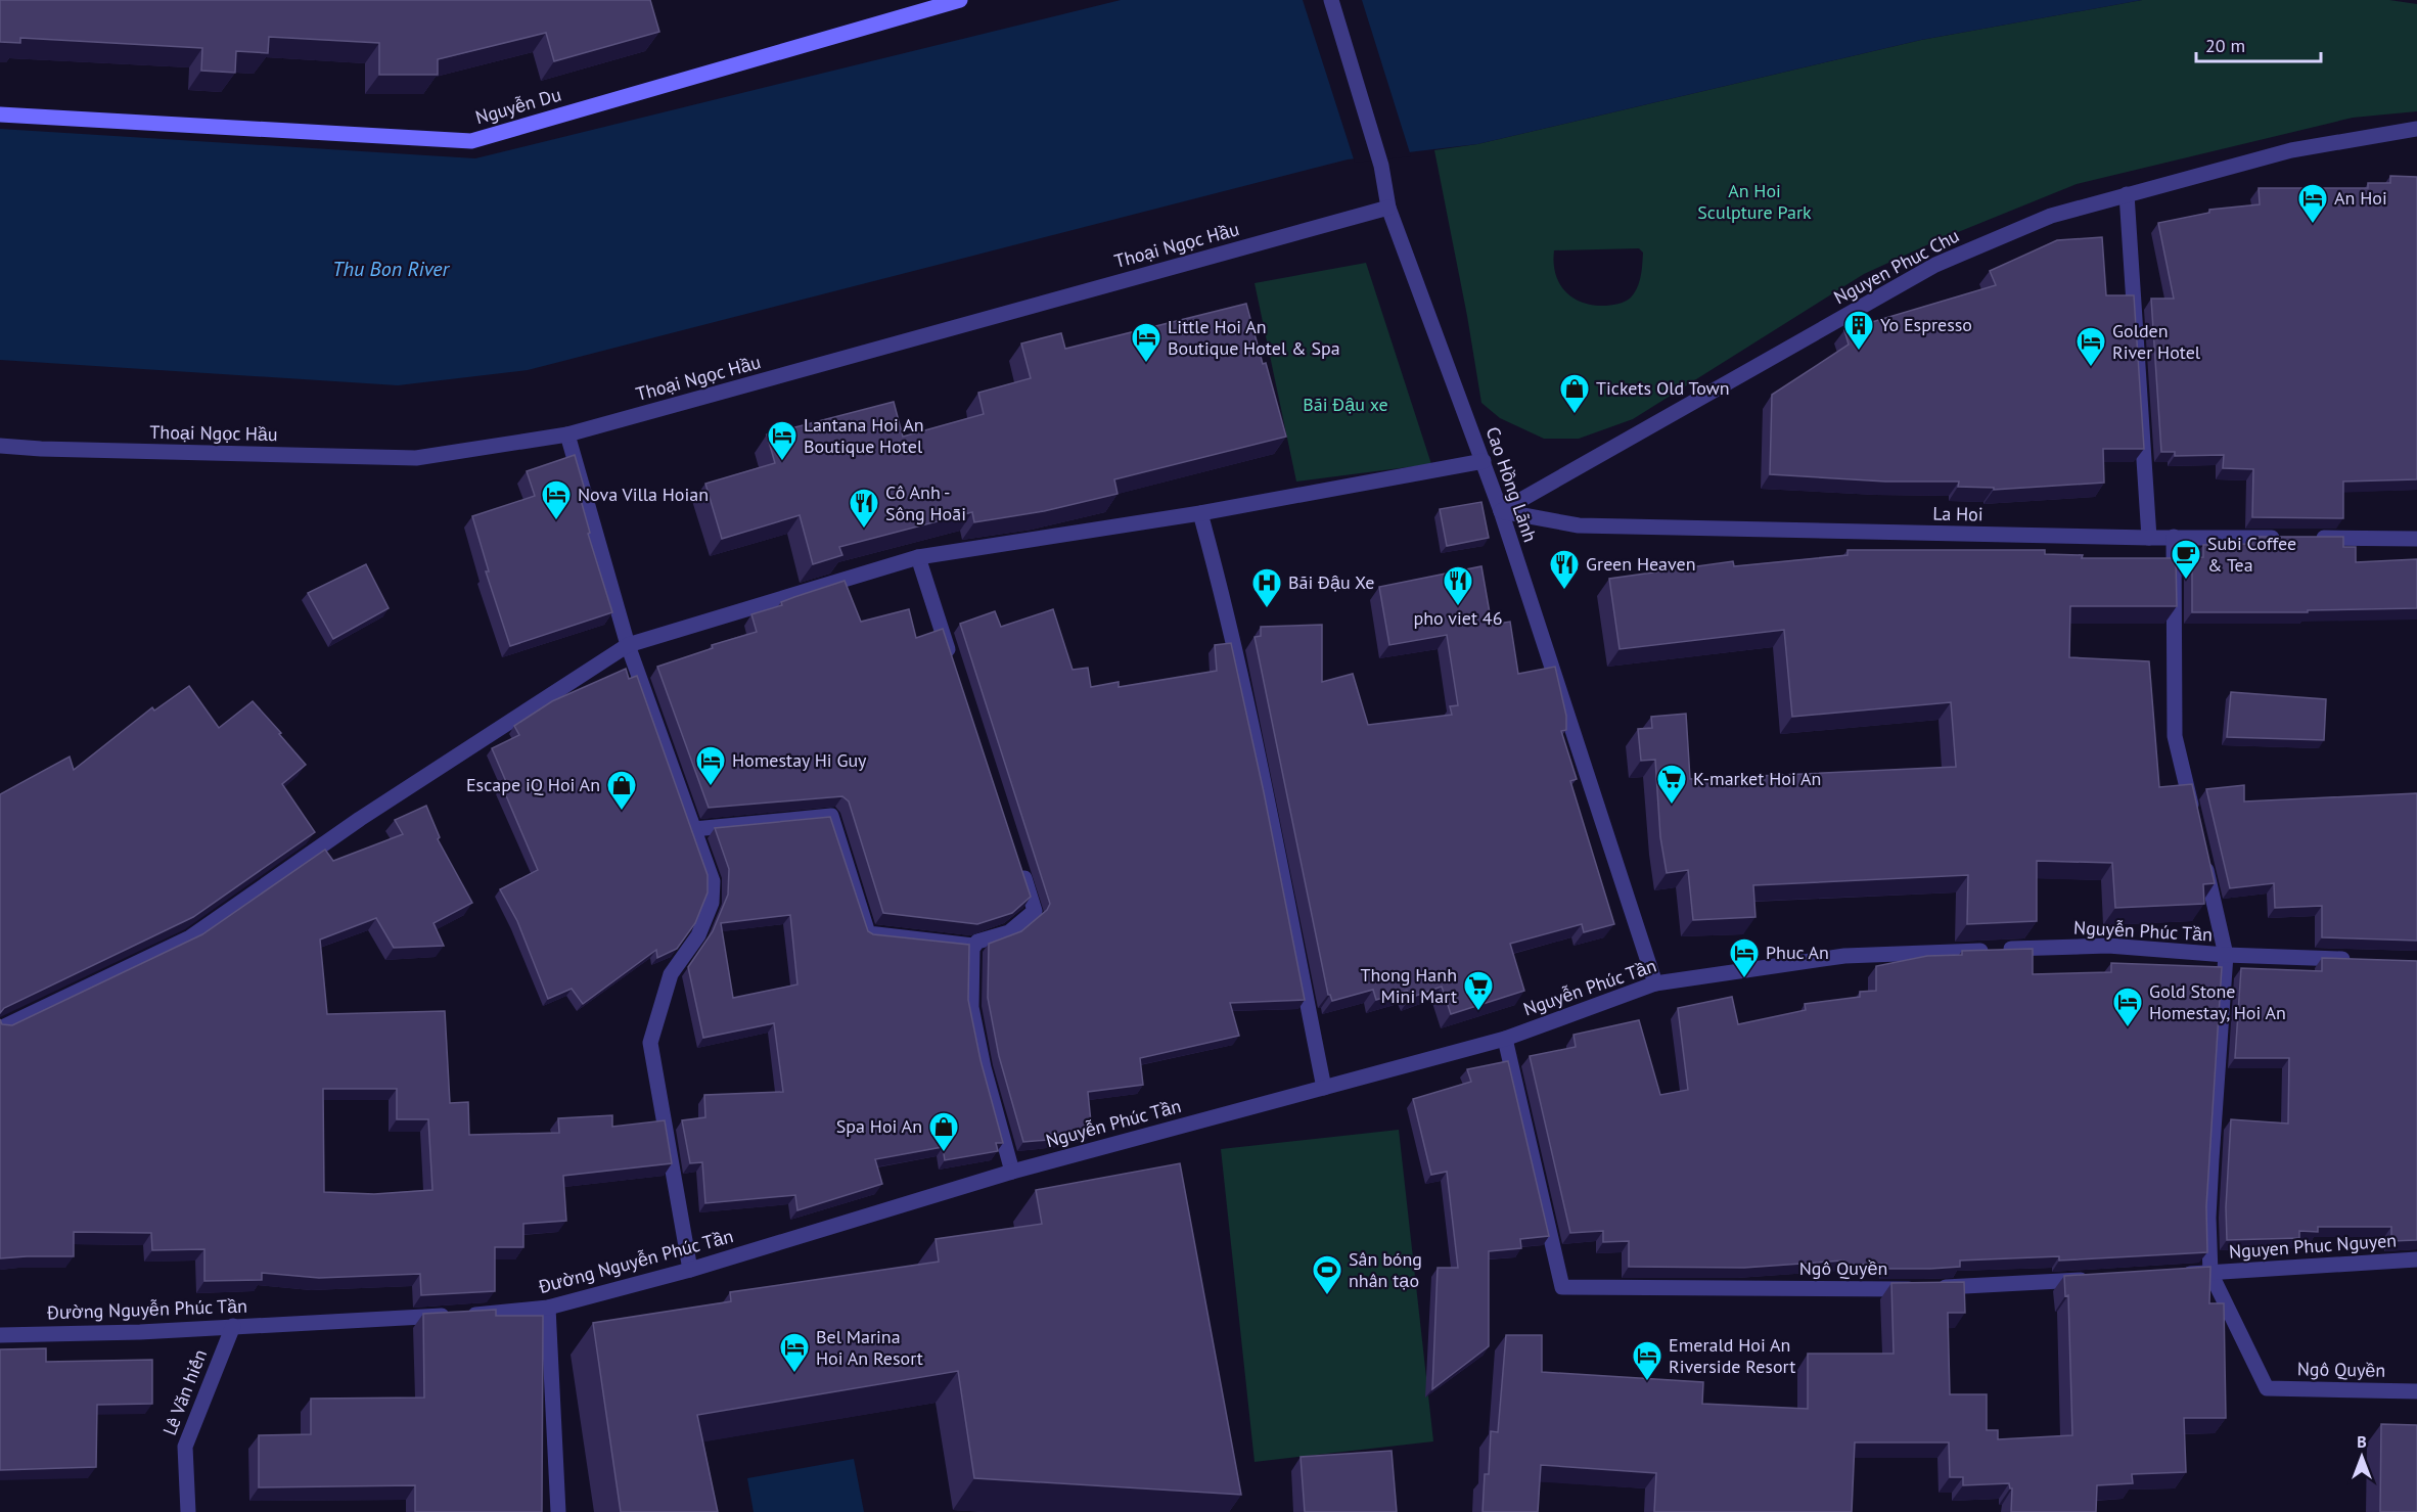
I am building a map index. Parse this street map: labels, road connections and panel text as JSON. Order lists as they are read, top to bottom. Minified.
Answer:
{"streets":{"street":["Nguyễn Du","Thoại Ngọc Hầu","Nguyen Phuc Chu","Cao Hồng Lãnh","La Hoi","Nguyễn Phúc Tần","Nguyen Phuc Nguyen","Đường Nguyễn Phúc Tần","Ngô Quyền","Lê Văn hiến"]},"crossings":[["Thoại Ngọc Hầu","Cao Hồng Lãnh"],["Nguyen Phuc Chu","Cao Hồng Lãnh"],["Nguyen Phuc Chu","La Hoi"],["Cao Hồng Lãnh","La Hoi"],["Cao Hồng Lãnh","Nguyễn Phúc Tần"],["Nguyễn Phúc Tần","Đường Nguyễn Phúc Tần"],["Nguyễn Phúc Tần","Ngô Quyền"],["Nguyen Phuc Nguyen","Ngô Quyền"],["Đường Nguyễn Phúc Tần","Lê Văn hiến"]],"water":["Thu Bon River"],"parks":["An Hoi Sculpture Park","Bãi Đậu xe"],"places":{"hotel":["An Hoi","Little Hoi An Boutique Hotel & Spa","Golden River Hotel","Lantana Hoi An Boutique Hotel","Nova Villa Hoian","Homestay Hi Guy","Phuc An","Gold Stone Homestay, Hoi An","Bel Marina Hoi An Resort","Emerald Hoi An Riverside Resort"],"building":["Yo Espresso"],"shop":["Tickets Old Town","Escape iQ Hoi An","Spa Hoi An"],"restaurant":["Cô Anh - Sông Hoāi","Green Heaven","pho viet 46"],"cafe":["Subi Coffee & Tea"],"hospital":["Bãi Đậu Xe"],"supermarket":["K-market Hoi An","Thong Hanh Mini Mart"],"sports":["Sân bóng nhân tạo"]},"scale_bar":"20 m","north":"top"}
